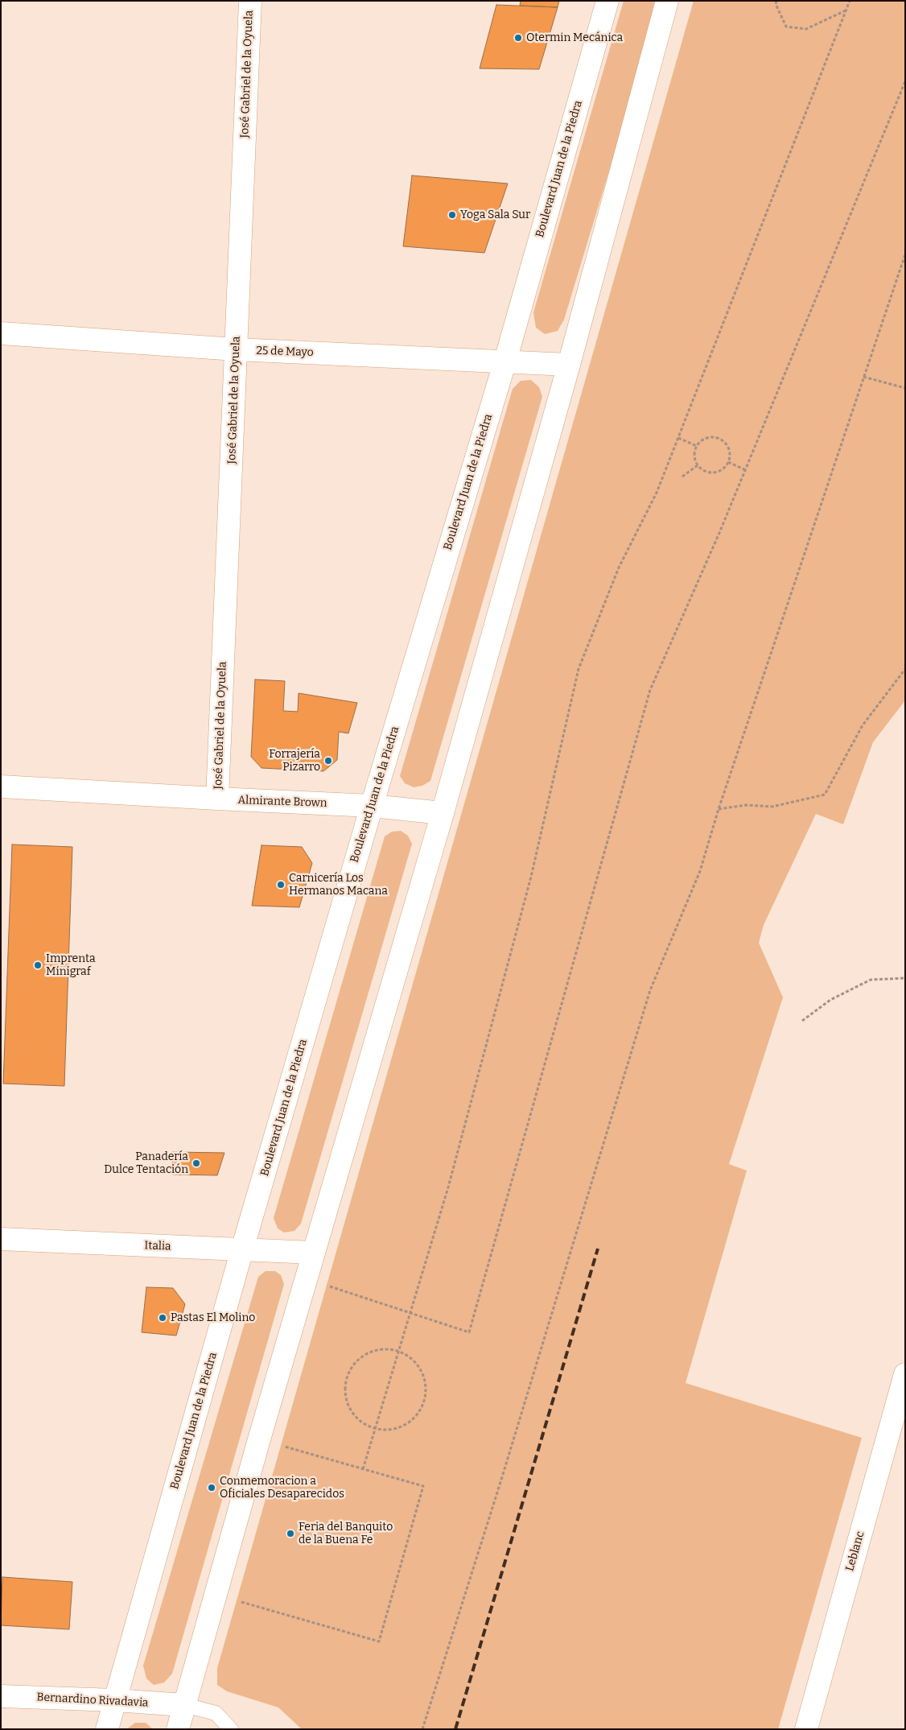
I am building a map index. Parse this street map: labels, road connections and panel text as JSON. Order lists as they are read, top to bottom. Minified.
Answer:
{"streets":{"main road":["José Gabriel de la Oyuela","Boulevard Juan de la Piedra","25 de Mayo","Almirante Brown","Italia","Leblanc","Bernardino Rivadavia"]},"crossings":[["José Gabriel de la Oyuela","25 de Mayo"],["José Gabriel de la Oyuela","Almirante Brown"],["Boulevard Juan de la Piedra","25 de Mayo"],["Boulevard Juan de la Piedra","Almirante Brown"],["Boulevard Juan de la Piedra","Italia"],["Boulevard Juan de la Piedra","Bernardino Rivadavia"]],"places":["Otermin Mecánica","Yoga Sala Sur","Forrajería Pizarro","Carnicería Los Hermanos Macana","Imprenta Minigraf","Panadería Dulce Tentación","Pastas El Molino","Conmemoracion a Oficiales Desaparecidos","Feria del Banquito de la Buena Fe"]}
